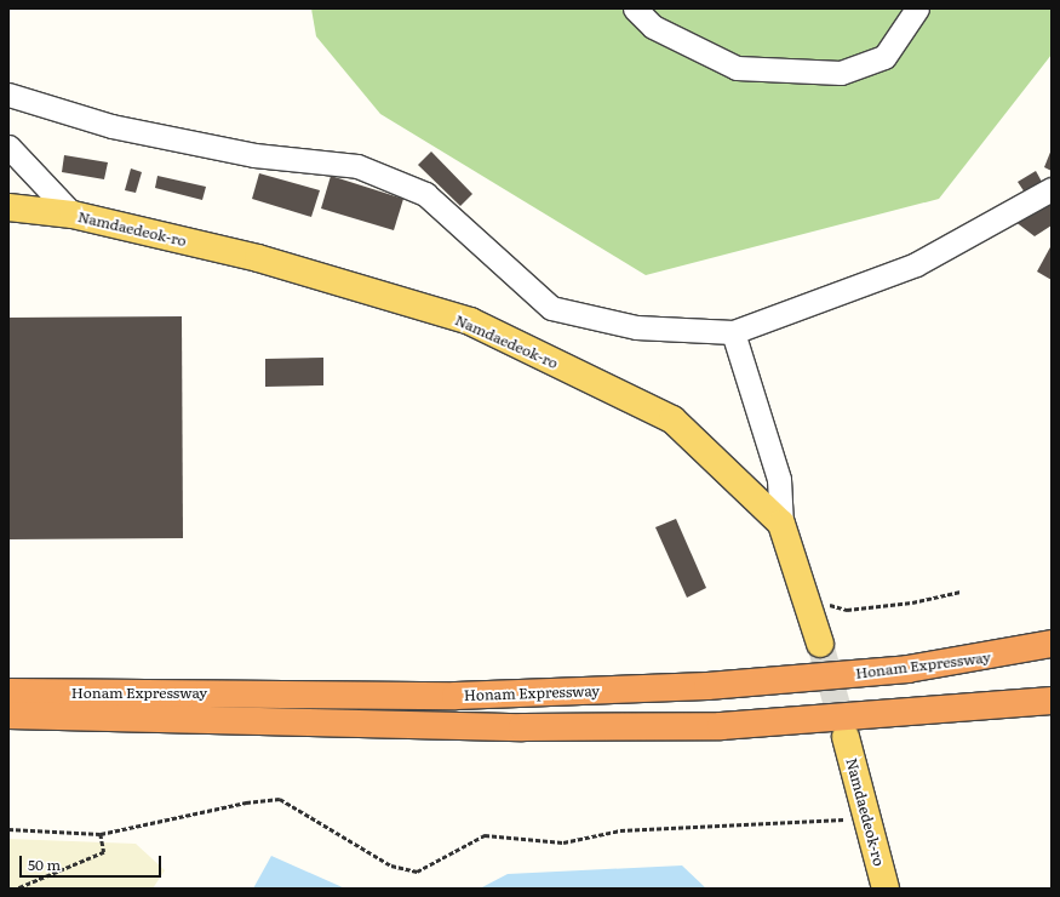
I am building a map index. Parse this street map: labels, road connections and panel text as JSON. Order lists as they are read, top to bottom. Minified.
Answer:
{"streets":{"highway":["Honam Expressway"],"main road":["Namdaedeok-ro"]},"scale_bar":"50 m"}
